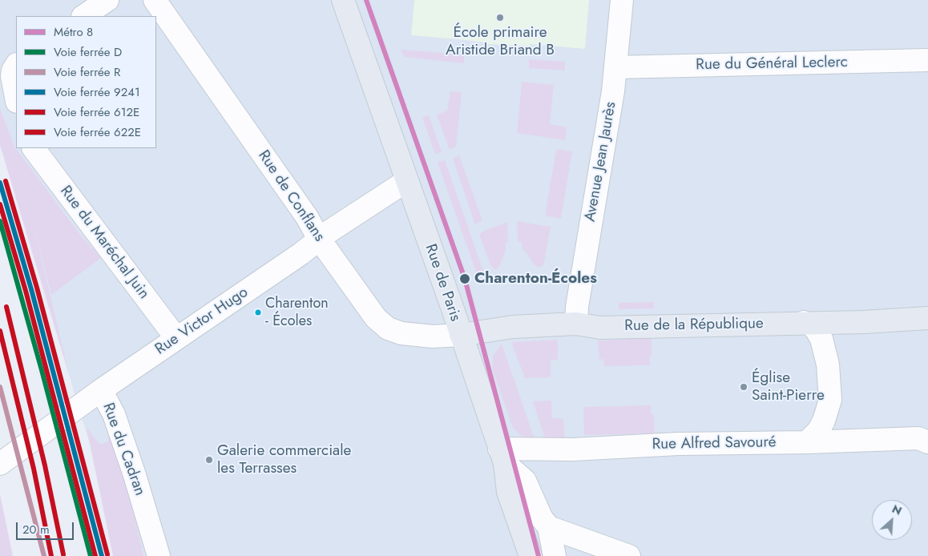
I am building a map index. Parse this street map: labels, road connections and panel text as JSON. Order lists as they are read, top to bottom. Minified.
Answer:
{"streets":{"main road":["Rue de Paris","Rue de la République"],"street":["Rue du Général Leclerc","Avenue Jean Jaurès","Rue de Conflans","Rue du Maréchal Juin","Rue Victor Hugo","Rue Alfred Savouré","Rue du Cadran"]},"crossings":[["Rue du Général Leclerc","Avenue Jean Jaurès"],["Avenue Jean Jaurès","Rue de la République"],["Rue de Conflans","Rue de Paris"],["Rue de Conflans","Rue Victor Hugo"],["Rue de Conflans","Rue de la République"],["Rue du Maréchal Juin","Rue Victor Hugo"],["Rue de Paris","Rue Victor Hugo"],["Rue de Paris","Rue de la République"],["Rue de Paris","Rue Alfred Savouré"],["Rue Victor Hugo","Rue du Cadran"]],"places":["École primaire Aristide Briand B","Charenton-Écoles","Charenton - Écoles","Église Saint-Pierre","Galerie commerciale les Terrasses"],"lines":["metro line 8","rail line 622E","rail line 9241","rail line 612E","rail line D","rail line R"],"legend":["Métro 8","Voie ferrée D","Voie ferrée R","Voie ferrée 9241","Voie ferrée 612E","Voie ferrée 622E"],"scale_bar":"20 m","north":"top right"}
